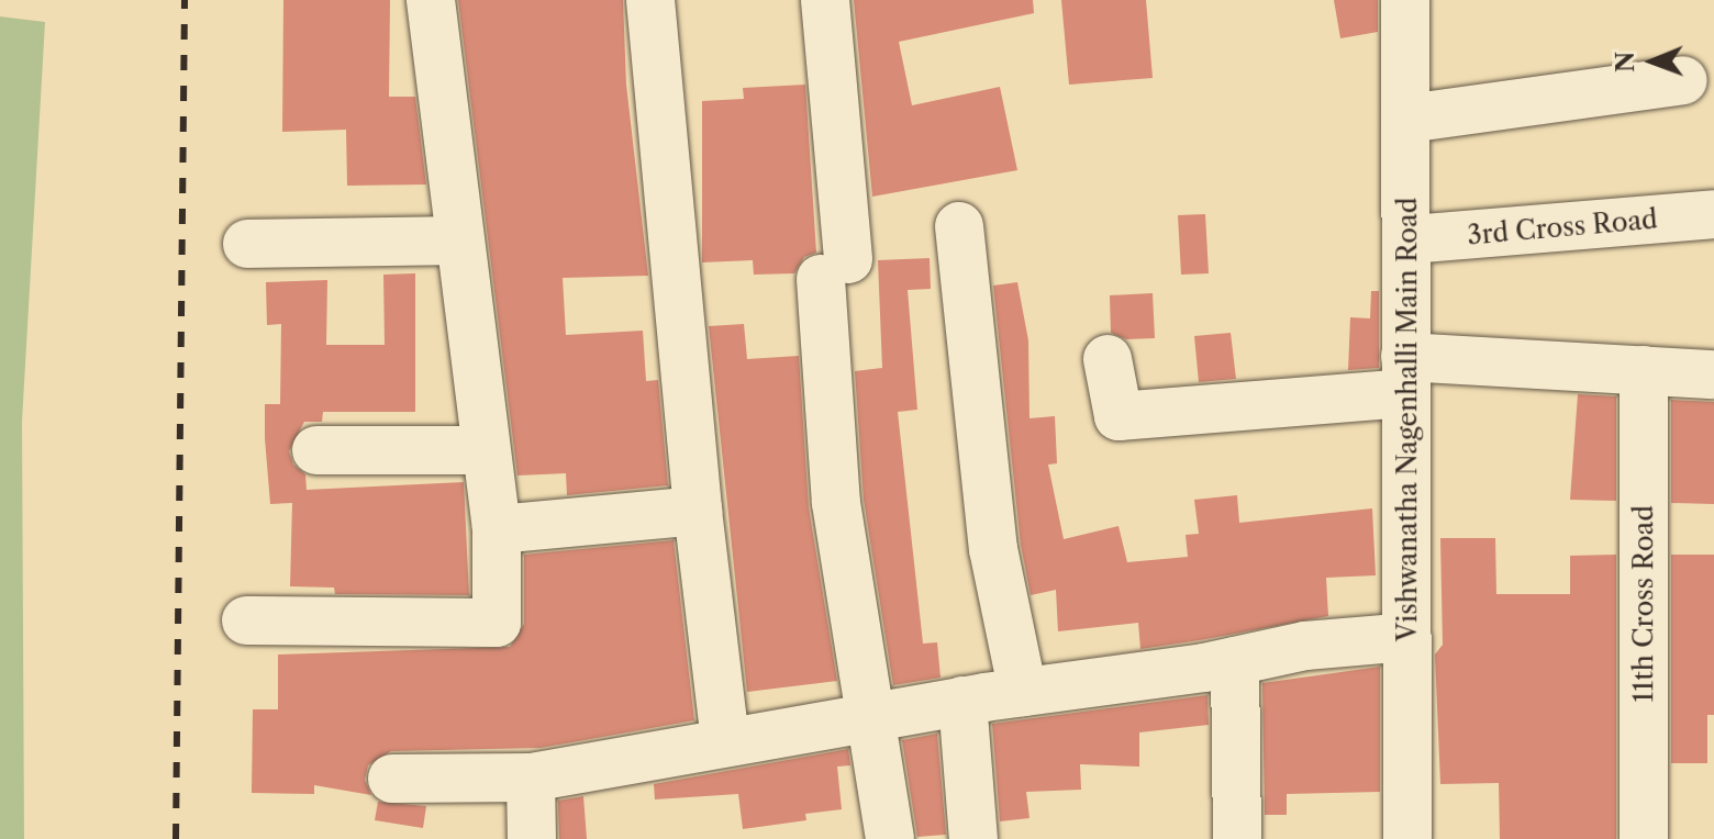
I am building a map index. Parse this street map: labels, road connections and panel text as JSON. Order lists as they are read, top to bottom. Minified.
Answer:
{"streets":{"street":["3rd Cross Road","Vishwanatha Nagenhalli Main Road","11th Cross Road"]},"crossings":[["3rd Cross Road","Vishwanatha Nagenhalli Main Road"]],"north":"left"}
